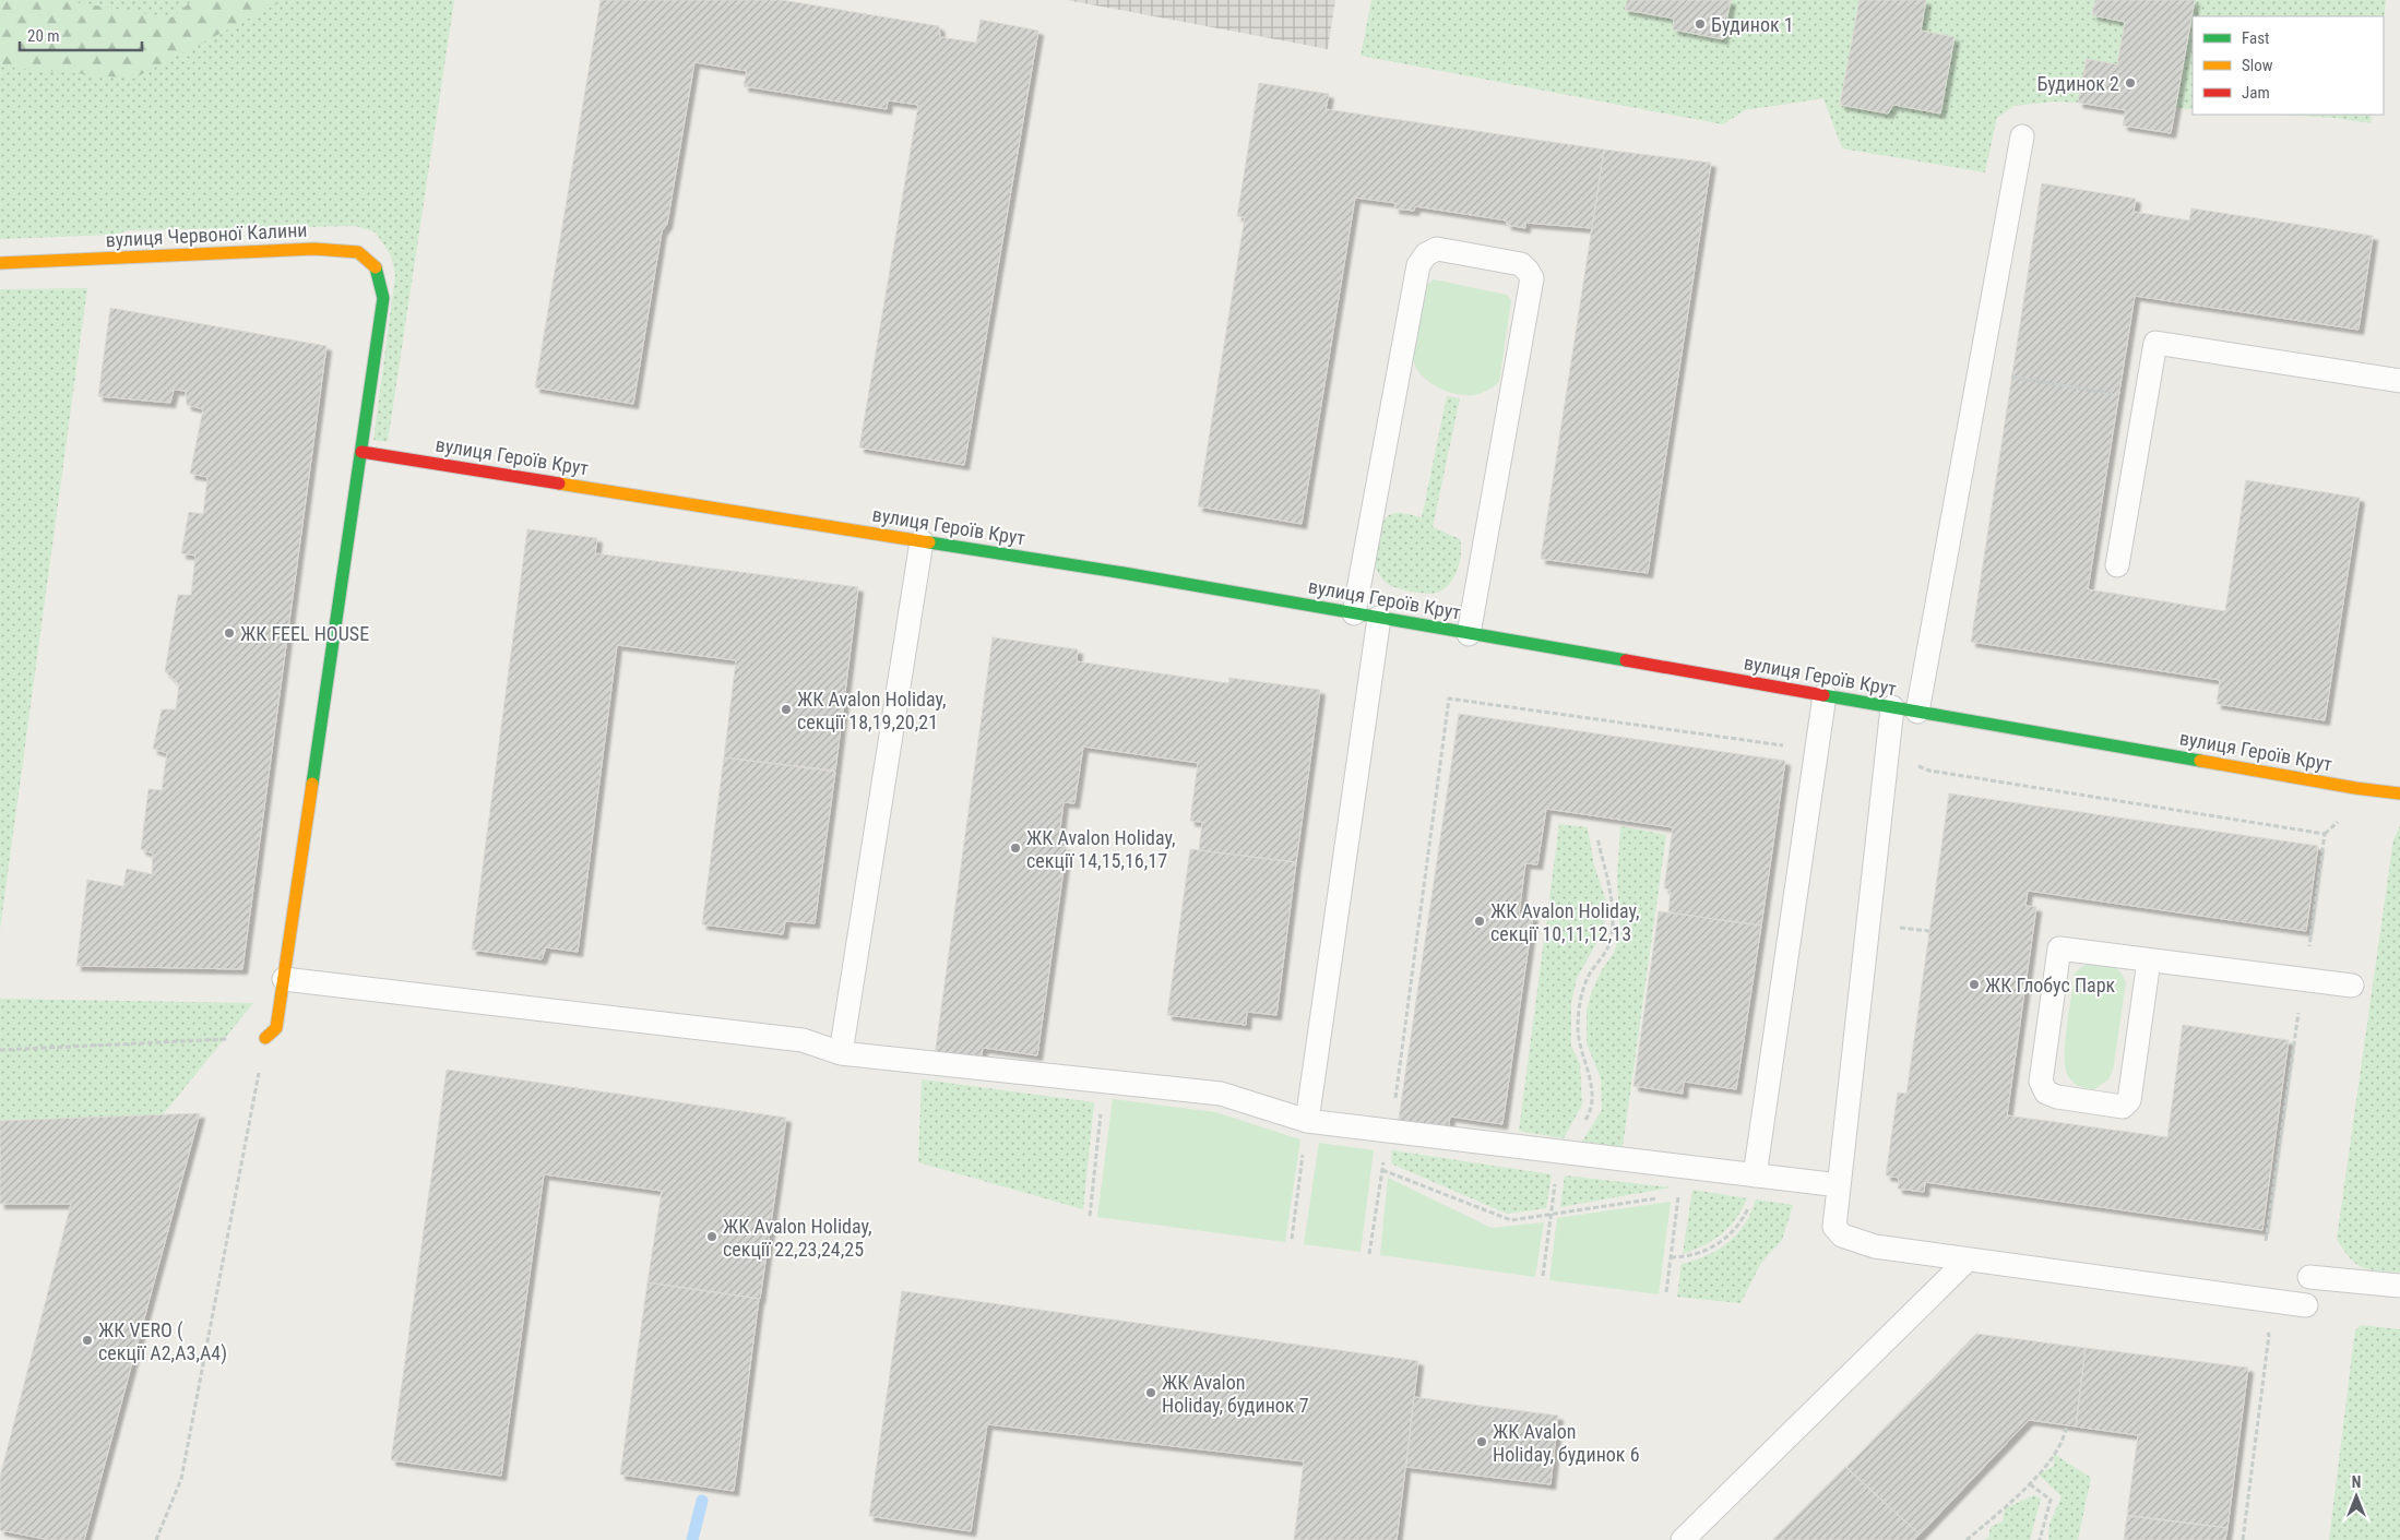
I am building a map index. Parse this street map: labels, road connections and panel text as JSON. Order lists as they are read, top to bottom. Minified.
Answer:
{"streets":{"street":["вулиця Червоної Калини","вулиця Героїв Крут"]},"crossings":[["вулиця Червоної Калини","вулиця Героїв Крут"]],"places":["Будинок 1","Будинок 2","ЖК FEEL HOUSE","ЖК Avalon Holiday, секції 18,19,20,21","ЖК Avalon Holiday, секції 14,15,16,17","ЖК Avalon Holiday, секції 10,11,12,13","ЖК Глобус Парк","ЖК Avalon Holiday, секції 22,23,24,25","ЖК VERO ( секції А2,А3,А4)","ЖК Avalon Holiday, будинок 7","ЖК Avalon Holiday, будинок 6"],"legend":["Fast","Slow","Jam"],"scale_bar":"20 m","north":"top"}
